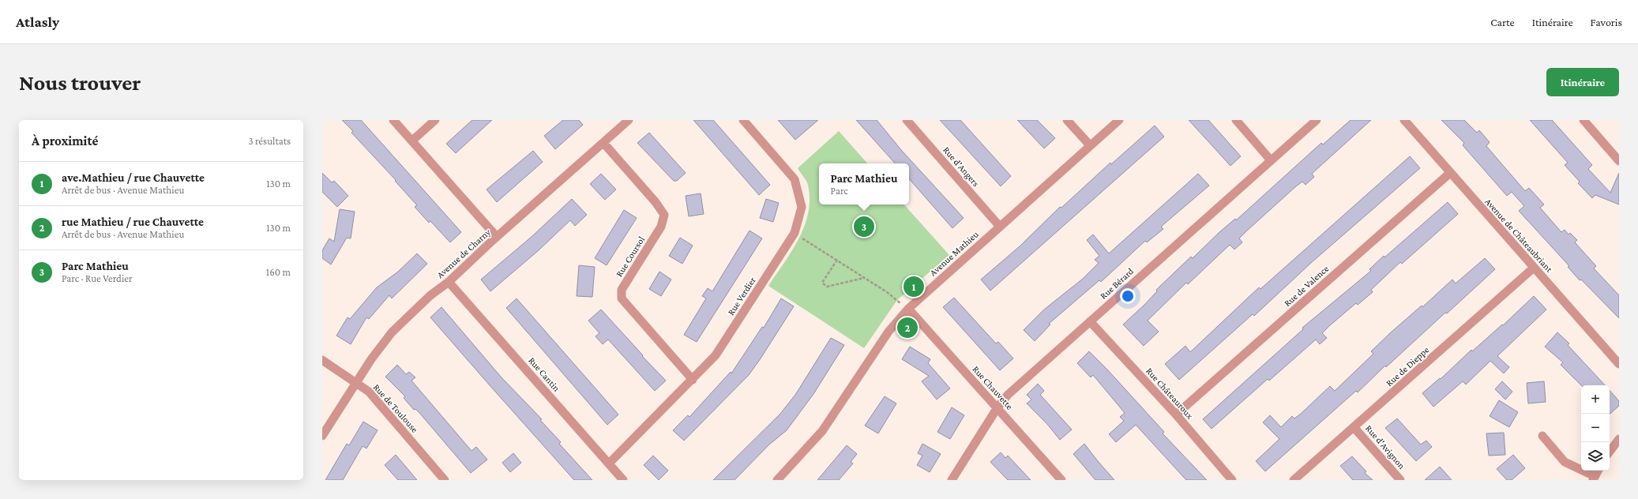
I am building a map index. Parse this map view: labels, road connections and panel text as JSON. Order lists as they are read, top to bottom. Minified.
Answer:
{"streets":{"street":["Rue d'Angers","Avenue de Châteaubriant","Avenue de Charny","Avenue Mathieu","Rue Coursol","Rue Bérard","Rue de Valence","Rue Verdier","Rue de Dieppe","Rue Cantin","Rue Chauvette","Rue Châteauroux","Rue de Toulouse","Rue d'Avignon"]},"crossings":[["Rue d'Angers","Avenue Mathieu"],["Avenue de Châteaubriant","Rue de Valence"],["Avenue de Châteaubriant","Rue de Dieppe"],["Avenue de Charny","Rue Coursol"],["Avenue de Charny","Rue Cantin"],["Avenue de Charny","Rue de Toulouse"],["Avenue Mathieu","Rue Chauvette"],["Rue Coursol","Rue Verdier"],["Rue Bérard","Rue Chauvette"],["Rue Bérard","Rue Châteauroux"],["Rue de Valence","Rue Châteauroux"],["Rue Verdier","Rue Cantin"],["Rue de Dieppe","Rue d'Avignon"]],"page":{"header":"Atlasly","nav":["Carte","Itinéraire","Favoris"],"buttons":"Itinéraire","title":"Nous trouver","heading":["À proximité","3 résultats"],"list":[{"mark":"1","name":"ave.Mathieu / rue Chauvette","note":"Arrêt de bus · Avenue Mathieu","value":"130 m"},{"mark":"2","name":"rue Mathieu / rue Chauvette","note":"Arrêt de bus · Avenue Mathieu","value":"130 m"},{"mark":"3","name":"Parc Mathieu","note":"Parc · Rue Verdier","value":"160 m"}],"popup":["Parc Mathieu","Parc"],"pins":["3","1","2"],"map_buttons":["+","−"]}}
